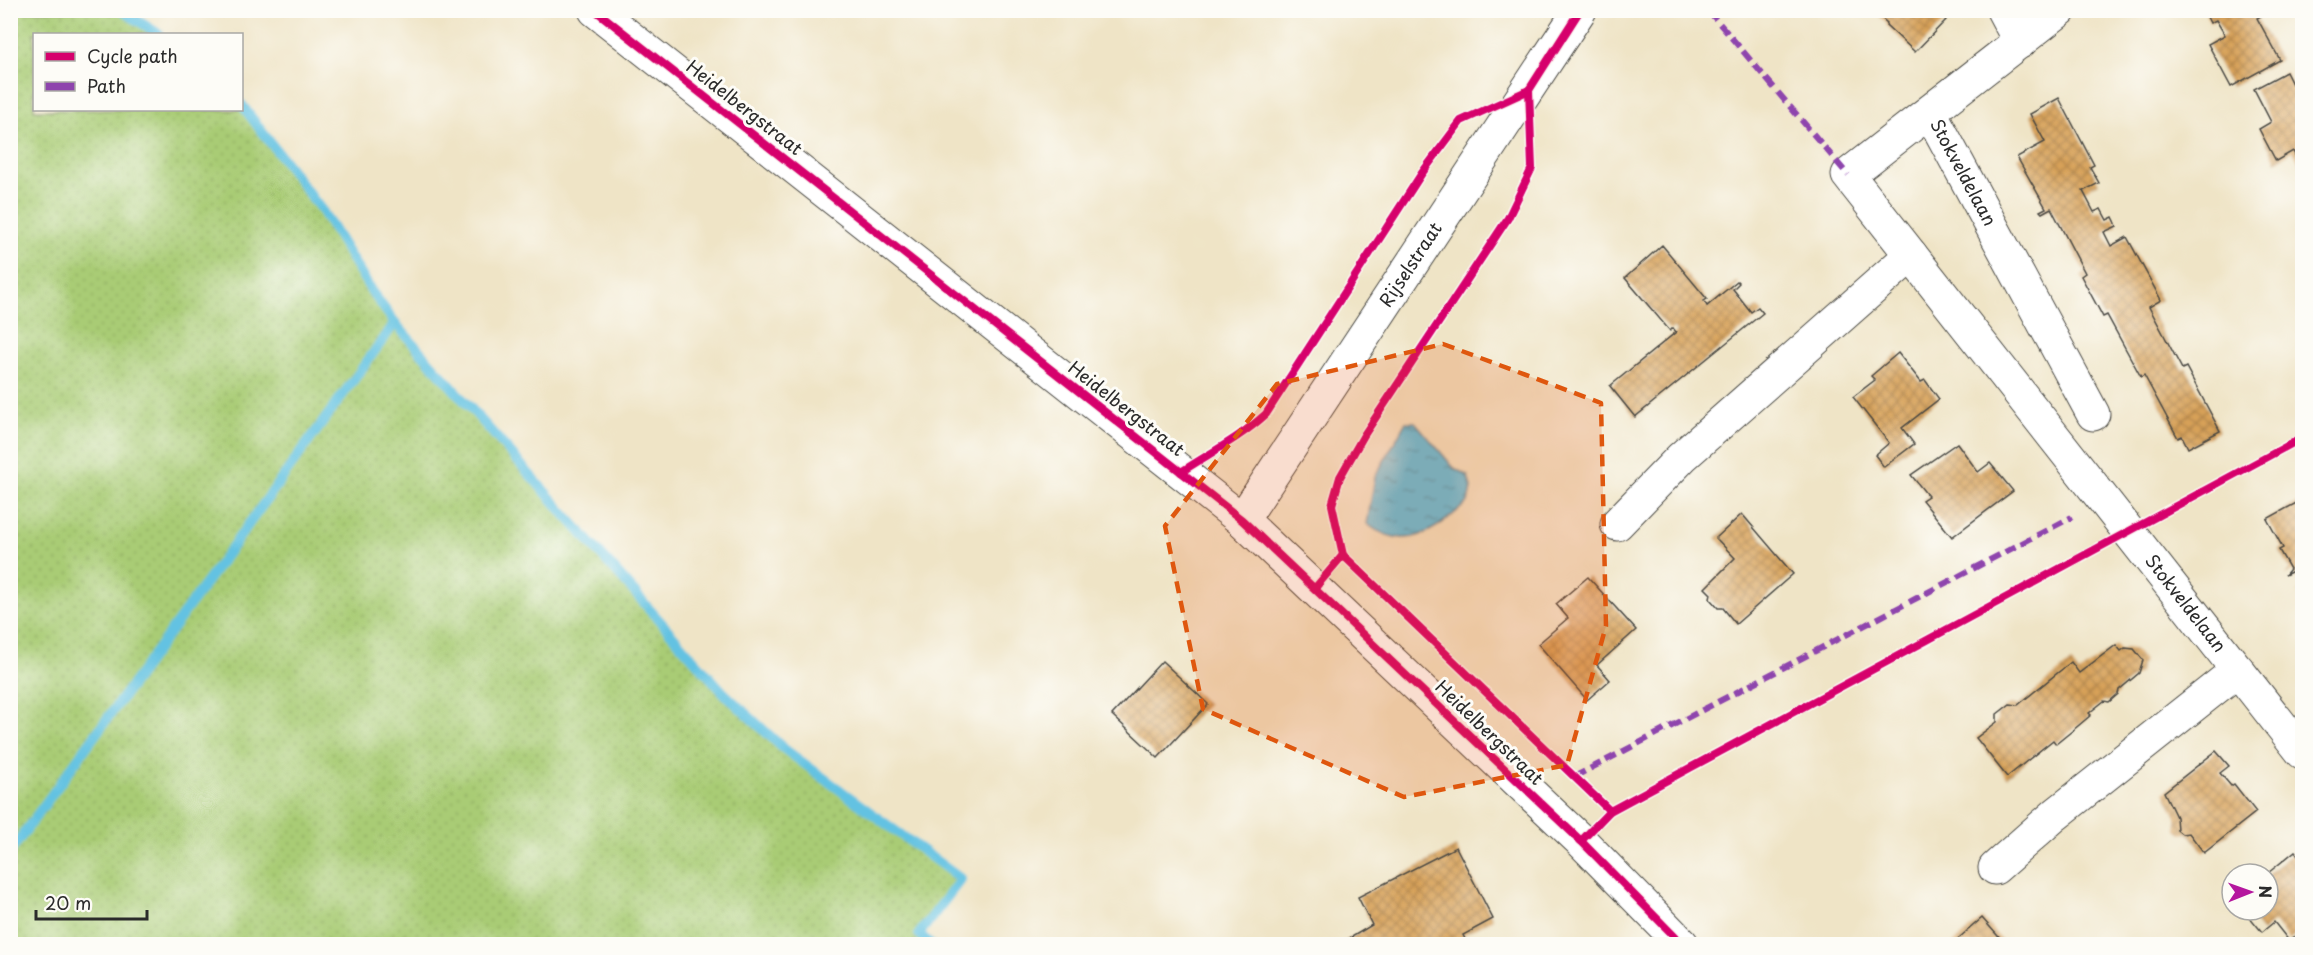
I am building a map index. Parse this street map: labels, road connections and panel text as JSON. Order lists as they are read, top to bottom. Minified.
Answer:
{"streets":{"street":["Heidelbergstraat","Stokveldelaan","Rijselstraat"]},"crossings":[["Heidelbergstraat","Rijselstraat"]],"legend":["Cycle path","Path"],"scale_bar":"20 m","north":"right"}
